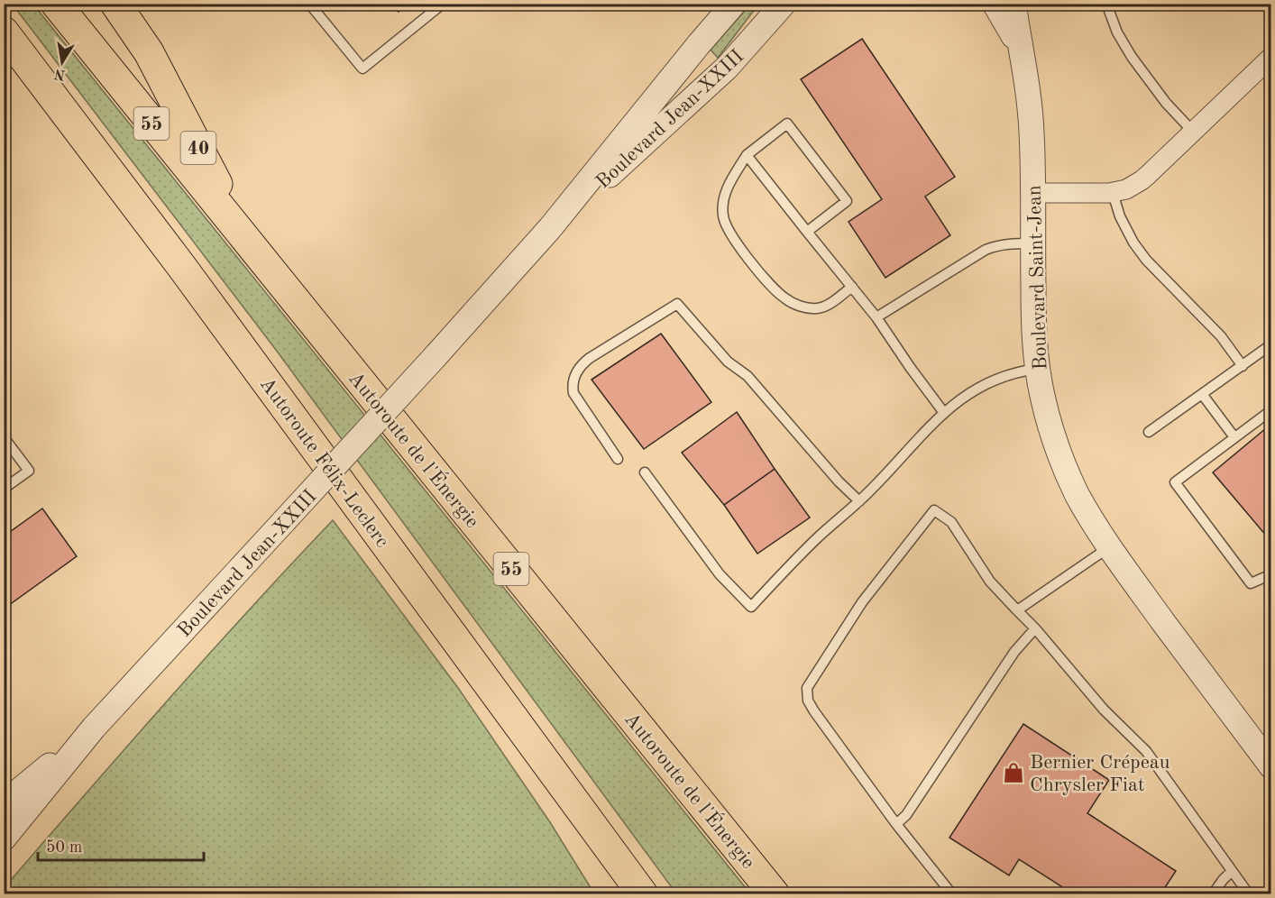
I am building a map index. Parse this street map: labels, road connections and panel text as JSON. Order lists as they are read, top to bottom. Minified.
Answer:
{"streets":{"highway":["55","40","Autoroute de l'Énergie","Autoroute Félix-Leclerc"],"street":["Boulevard Jean-XXIII","Boulevard Saint-Jean"]},"crossings":[["40","Autoroute de l'Énergie"]],"places":{"shop":["Bernier Crépeau Chrysler Fiat"]},"scale_bar":"50 m","north":"bottom"}
